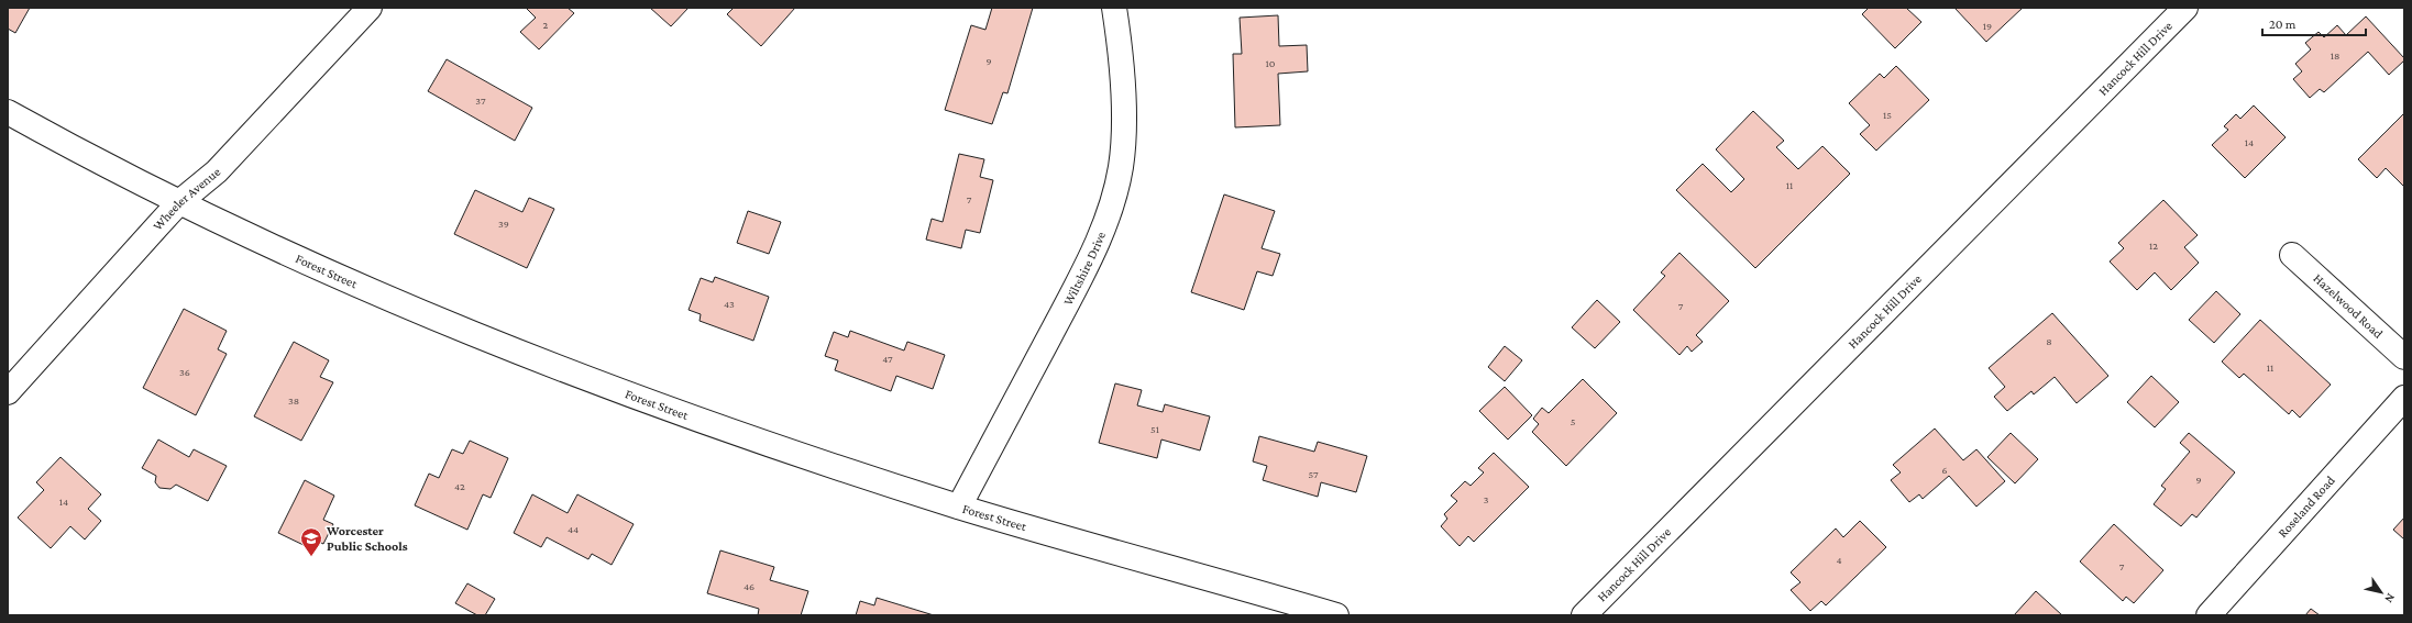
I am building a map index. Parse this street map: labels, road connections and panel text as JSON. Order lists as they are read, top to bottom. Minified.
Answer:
{"streets":{"street":["Hancock Hill Drive","Wheeler Avenue","Wiltshire Drive","Forest Street","Hazelwood Road","Roseland Road"]},"crossings":[["Wheeler Avenue","Forest Street"],["Wiltshire Drive","Forest Street"]],"places":{"school or university":["Worcester Public Schools"]},"house_numbers":["2","19","18","9","10","37","15","14","11","7","39","12","43","7","8","47","11","36","38","5","51","6","57","9","42","3","14","44","4","7","46"],"scale_bar":"20 m","north":"bottom right"}
